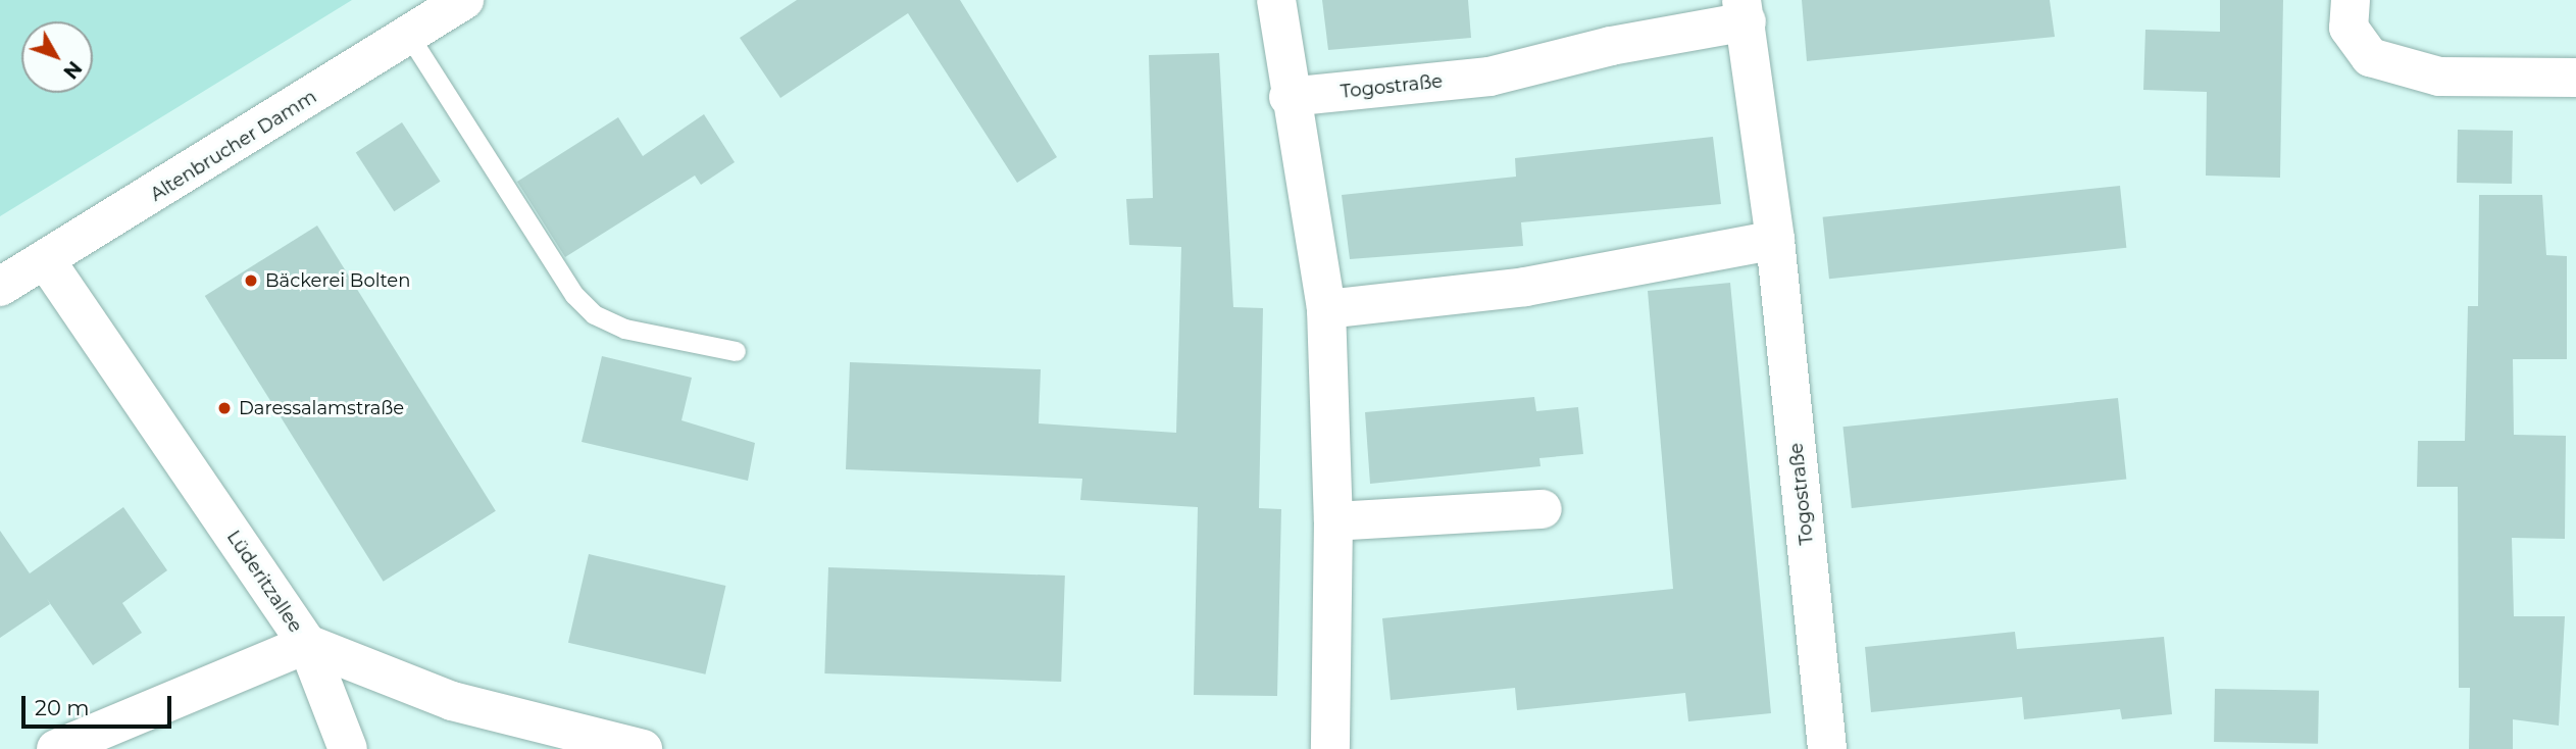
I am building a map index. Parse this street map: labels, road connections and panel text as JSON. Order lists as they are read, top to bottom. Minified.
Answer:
{"streets":{"street":["Togostraße","Altenbrucher Damm","Lüderitzallee"]},"crossings":[["Altenbrucher Damm","Lüderitzallee"]],"places":["Bäckerei Bolten","Daressalamstraße"],"scale_bar":"20 m","north":"bottom right"}
